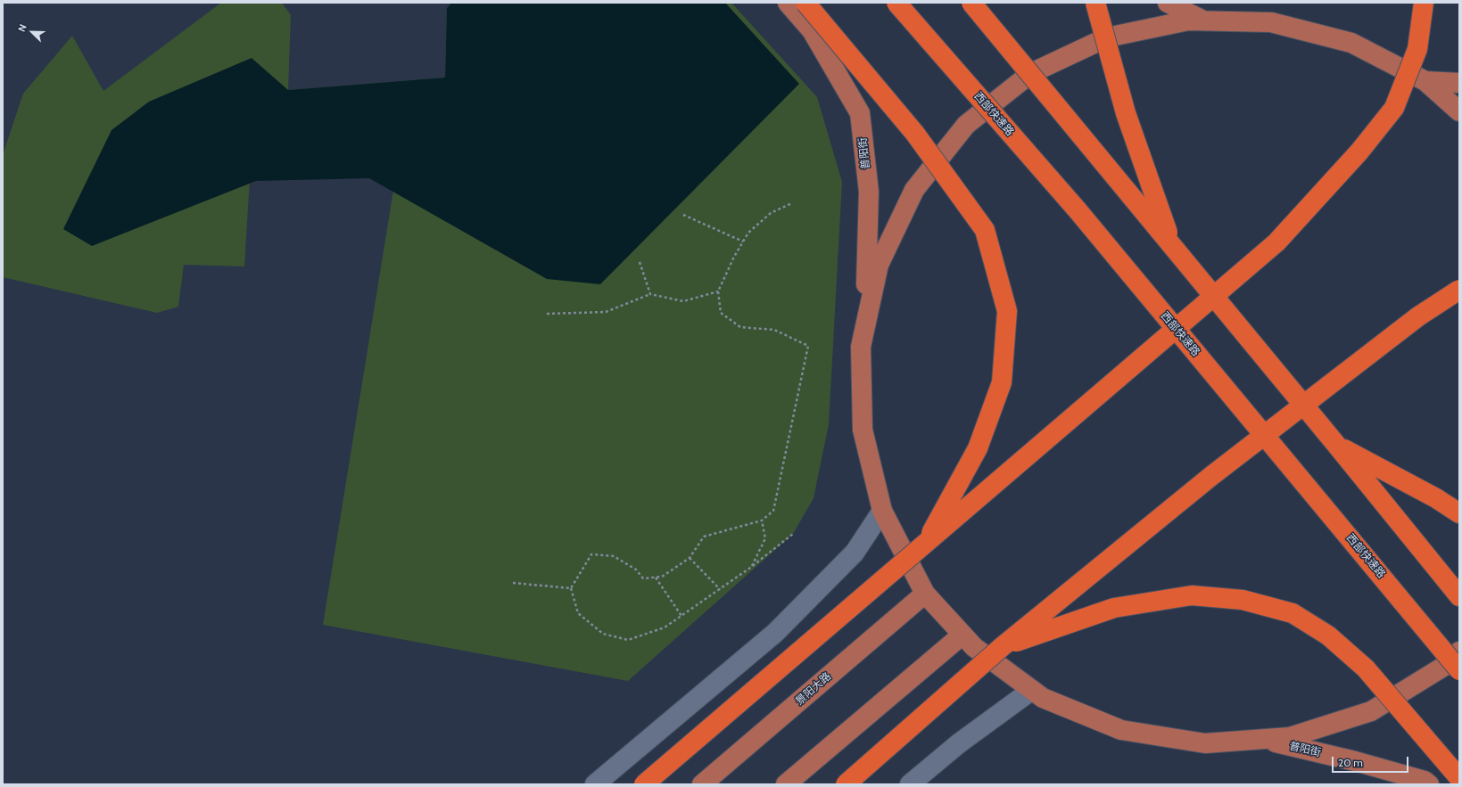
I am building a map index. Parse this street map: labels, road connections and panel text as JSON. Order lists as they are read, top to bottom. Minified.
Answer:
{"streets":{"highway":["西部快速路"],"main road":["普阳街","景阳大路"]},"scale_bar":"20 m","north":"top left"}
